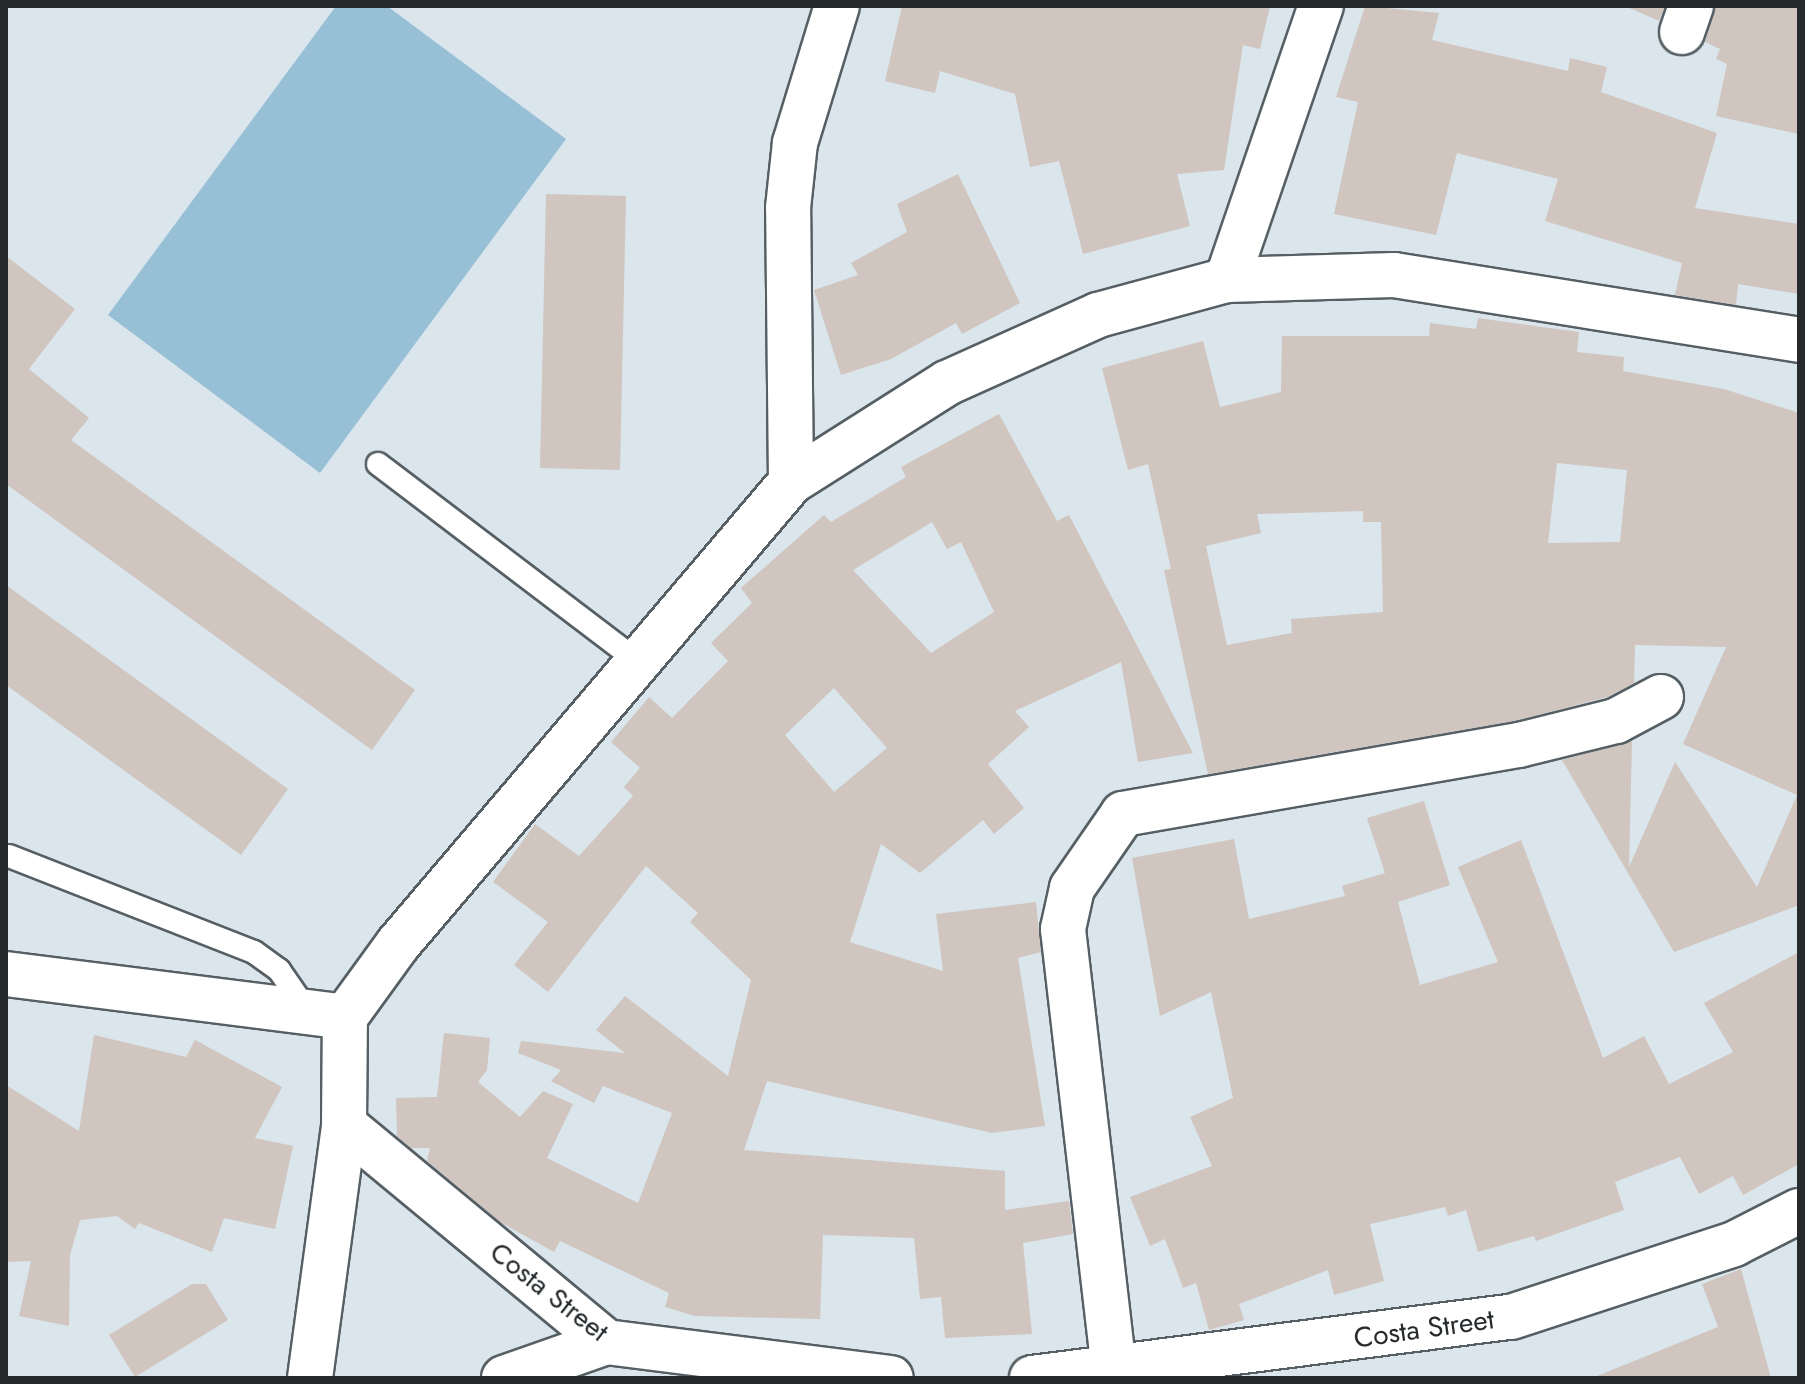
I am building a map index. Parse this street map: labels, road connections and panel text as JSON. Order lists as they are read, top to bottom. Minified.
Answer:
{"streets":{"street":["Costa Street"]}}
